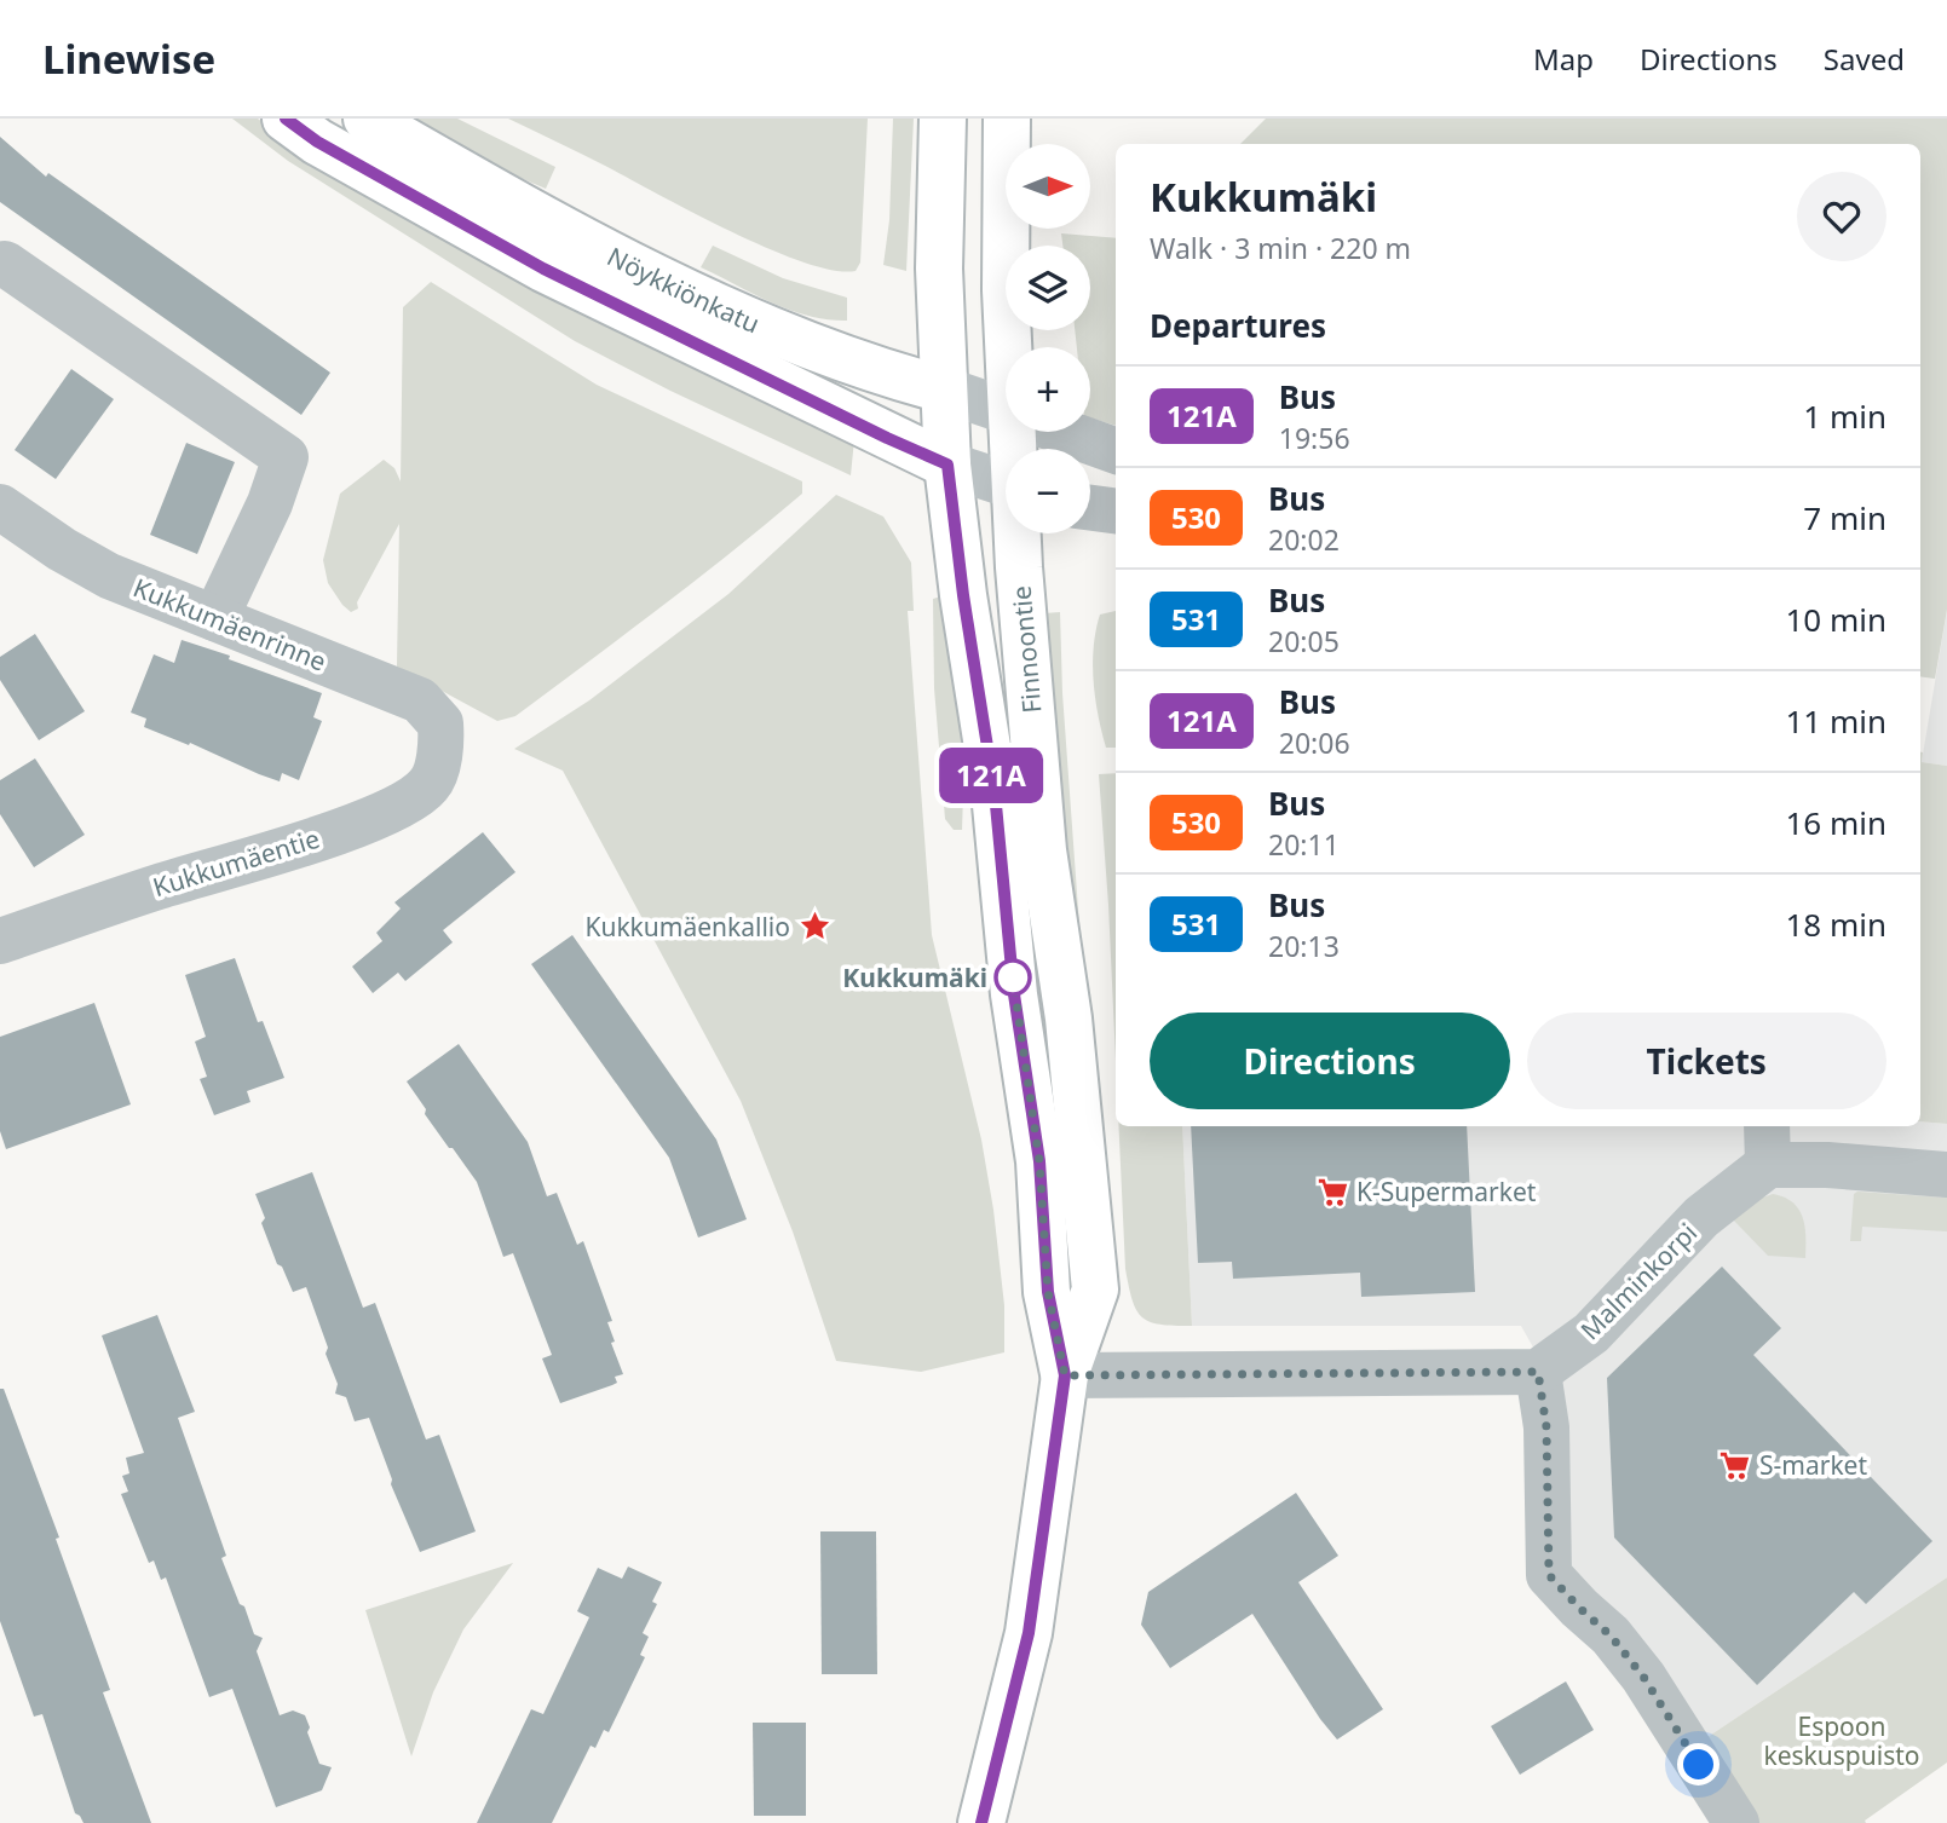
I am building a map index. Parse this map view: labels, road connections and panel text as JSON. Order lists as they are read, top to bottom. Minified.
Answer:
{"streets":{"main road":["Nöykkiönkatu","Finnoontie"],"street":["Kukkumäenrinne","Kukkumäentie","Malminkorpi"]},"crossings":[["Nöykkiönkatu","Finnoontie"],["Kukkumäenrinne","Kukkumäentie"]],"parks":["Espoon keskuspuisto"],"places":{"place":["Kukkumäenkallio"],"other":["Kukkumäki"],"supermarket":["K-Supermarket","S-market"]},"lines":["bus line 121A"],"north":"right","page":{"header":"Linewise","nav":["Map","Directions","Saved"],"on_map":"121A","map_buttons":["+","−"],"heading":[["Kukkumäki","Walk · 3 min · 220 m"],"Departures"],"list":[{"mark":"121A","name":"Bus","note":"19:56","value":"1 min"},{"mark":"530","name":"Bus","note":"20:02","value":"7 min"},{"mark":"531","name":"Bus","note":"20:05","value":"10 min"},{"mark":"121A","name":"Bus","note":"20:06","value":"11 min"},{"mark":"530","name":"Bus","note":"20:11","value":"16 min"},{"mark":"531","name":"Bus","note":"20:13","value":"18 min"}],"buttons":["Directions","Tickets"]}}
